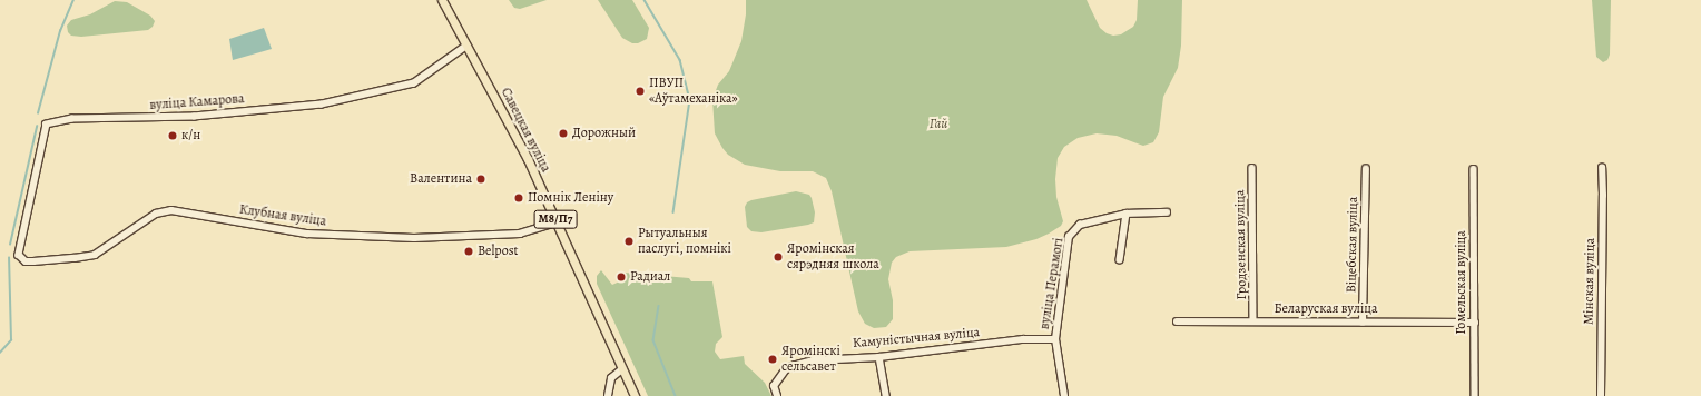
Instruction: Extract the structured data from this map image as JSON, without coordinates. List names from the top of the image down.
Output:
{
  "streets": {
    "main road": ["Савецкая вуліца", "М8/П7"],
    "street": [
      "вуліца Камарова",
      "Клубная вуліца",
      "Гродзенская вуліца",
      "Віцебская вуліца",
      "Мінская вуліца",
      "Гомельская вуліца",
      "вуліца Перамогі",
      "Беларуская вуліца",
      "Камуністычная вуліца"
    ]
  },
  "crossings": [
    ["вуліца Камарова", "Савецкая вуліца"],
    ["вуліца Камарова", "Клубная вуліца"],
    ["Савецкая вуліца", "Клубная вуліца"],
    ["Гродзенская вуліца", "Беларуская вуліца"],
    ["Віцебская вуліца", "Беларуская вуліца"],
    ["Гомельская вуліца", "Беларуская вуліца"],
    ["вуліца Перамогі", "Камуністычная вуліца"]
  ],
  "parks": ["Гай"],
  "places": [
    "ПВУП «Аўтамеханіка»",
    "Дорожный",
    "к/н",
    "Валентина",
    "Помнік Леніну",
    "Рытуальныя паслугі, помнікі",
    "Belpost",
    "Яромінская сярэдняя школа",
    "Радиал",
    "Яромінскі сельсавет"
  ]
}
